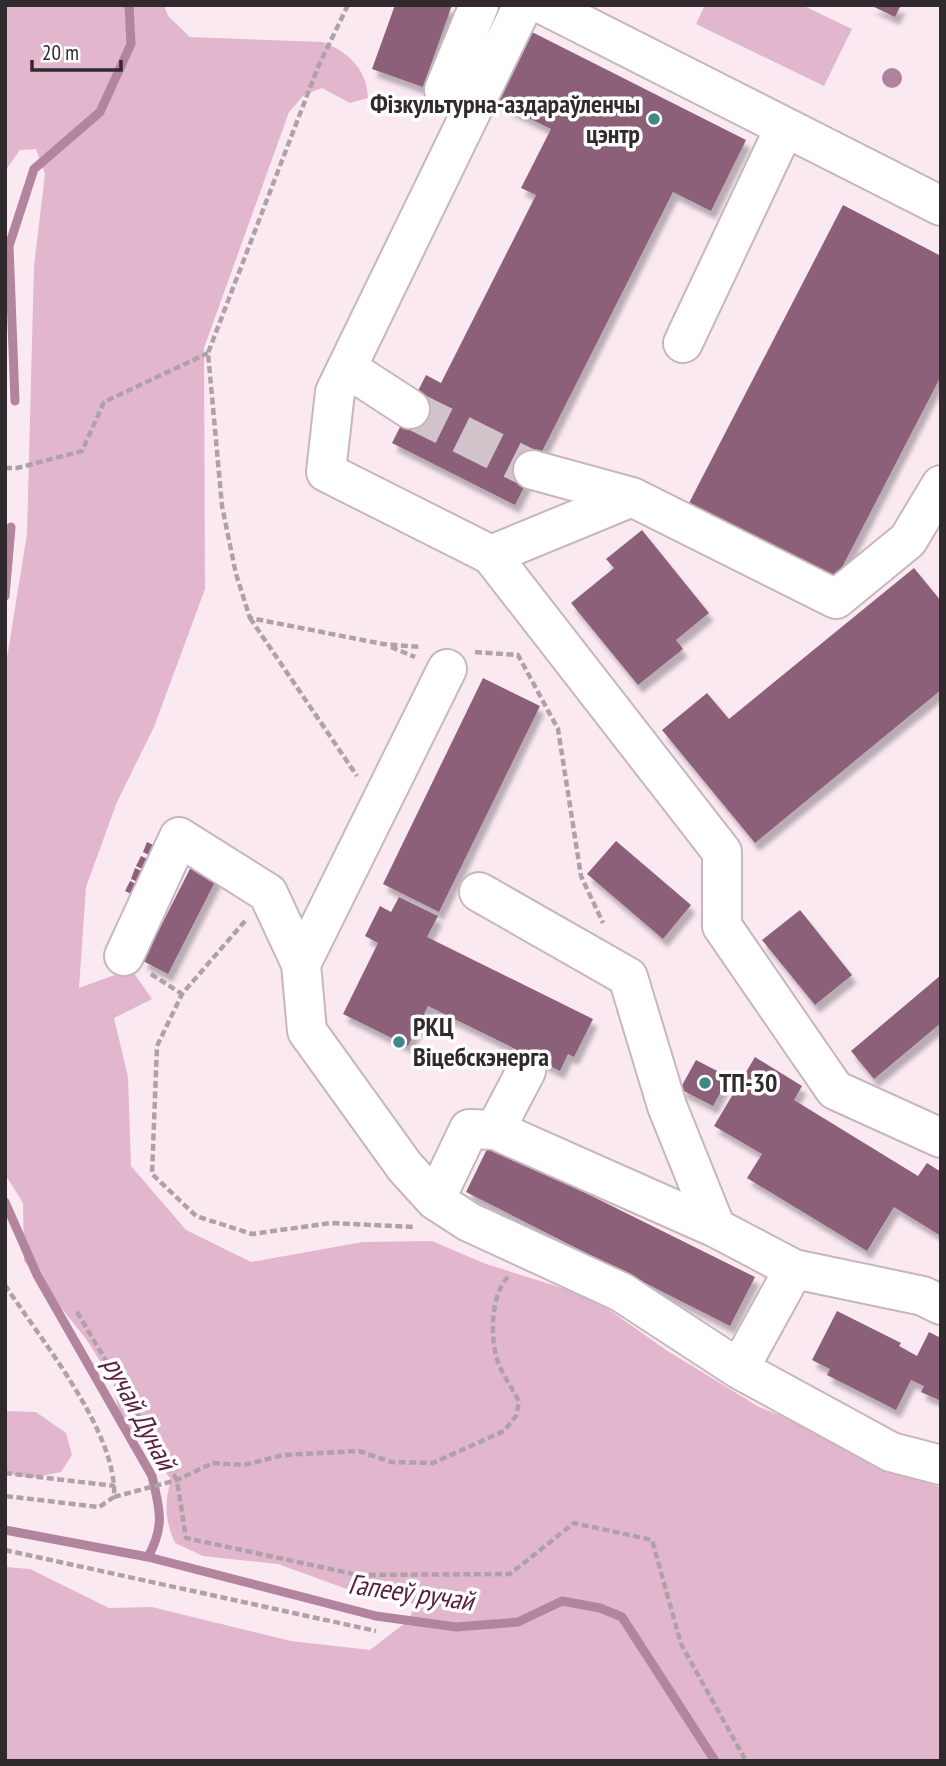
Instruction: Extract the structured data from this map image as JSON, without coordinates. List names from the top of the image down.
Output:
{
  "water": ["ручай Дунай", "Гапееў ручай"],
  "places": ["Фізкультурна-аздараўленчы цэнтр", "РКЦ Віцебскэнерга", "ТП-30"],
  "scale_bar": "20 m"
}
